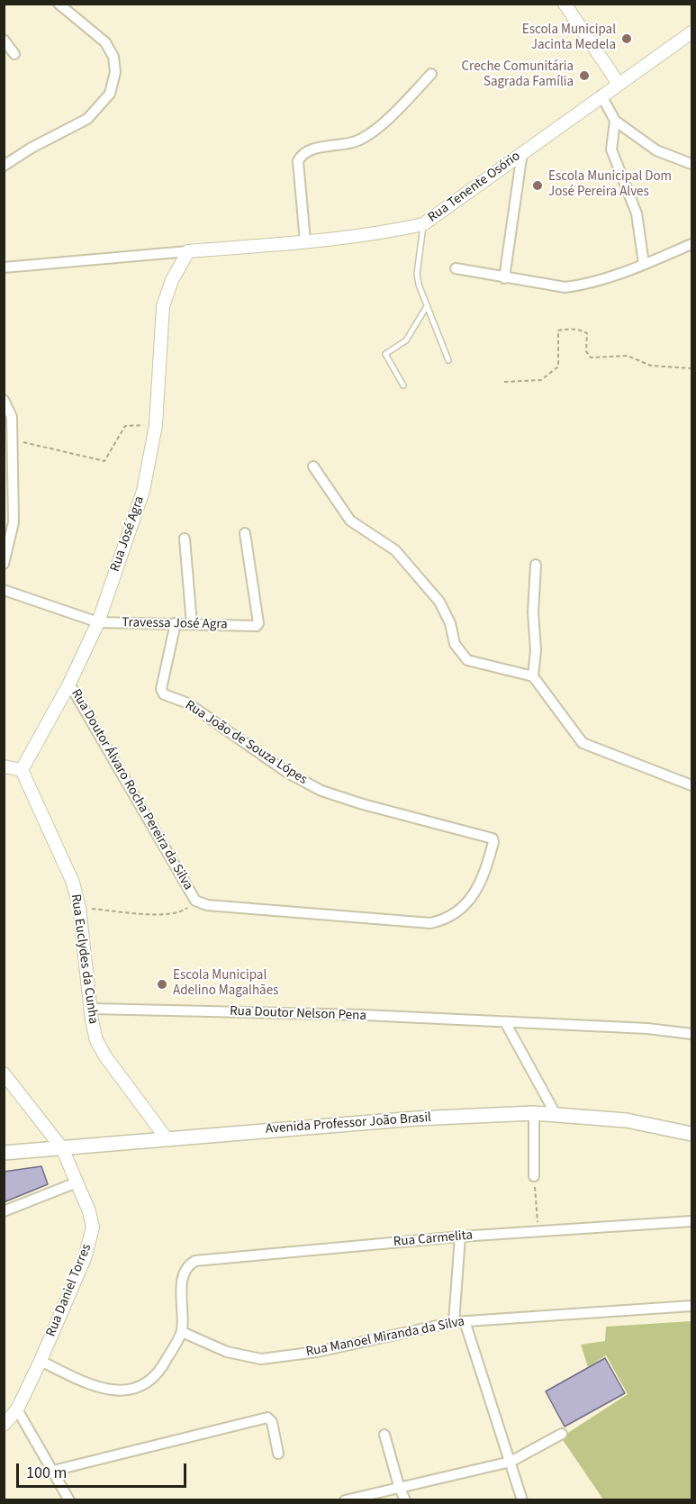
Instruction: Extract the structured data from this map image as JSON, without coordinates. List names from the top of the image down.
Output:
{
  "streets": {
    "main road": ["Avenida Professor João Brasil"],
    "street": [
      "Rua Tenente Osório",
      "Rua José Agra",
      "Travessa José Agra",
      "Rua João de Souza Lópes",
      "Rua Doutor Álvaro Rocha Pereira da Silva",
      "Rua Euclydes da Cunha",
      "Rua Doutor Nelson Pena",
      "Rua Carmelita",
      "Rua Daniel Torres",
      "Rua Manoel Miranda da Silva"
    ]
  },
  "crossings": [
    ["Rua Tenente Osório", "Rua José Agra"],
    ["Rua José Agra", "Travessa José Agra"],
    ["Rua José Agra", "Rua Doutor Álvaro Rocha Pereira da Silva"],
    ["Rua José Agra", "Rua Euclydes da Cunha"],
    ["Travessa José Agra", "Rua João de Souza Lópes"],
    ["Rua João de Souza Lópes", "Rua Doutor Álvaro Rocha Pereira da Silva"],
    ["Rua Euclydes da Cunha", "Rua Doutor Nelson Pena"],
    ["Rua Euclydes da Cunha", "Avenida Professor João Brasil"],
    ["Avenida Professor João Brasil", "Rua Daniel Torres"],
    ["Rua Carmelita", "Rua Manoel Miranda da Silva"]
  ],
  "places": [
    "Escola Municipal Jacinta Medela",
    "Creche Comunitária Sagrada Família",
    "Escola Municipal Dom José Pereira Alves",
    "Escola Municipal Adelino Magalhães"
  ],
  "scale_bar": "100 m"
}
